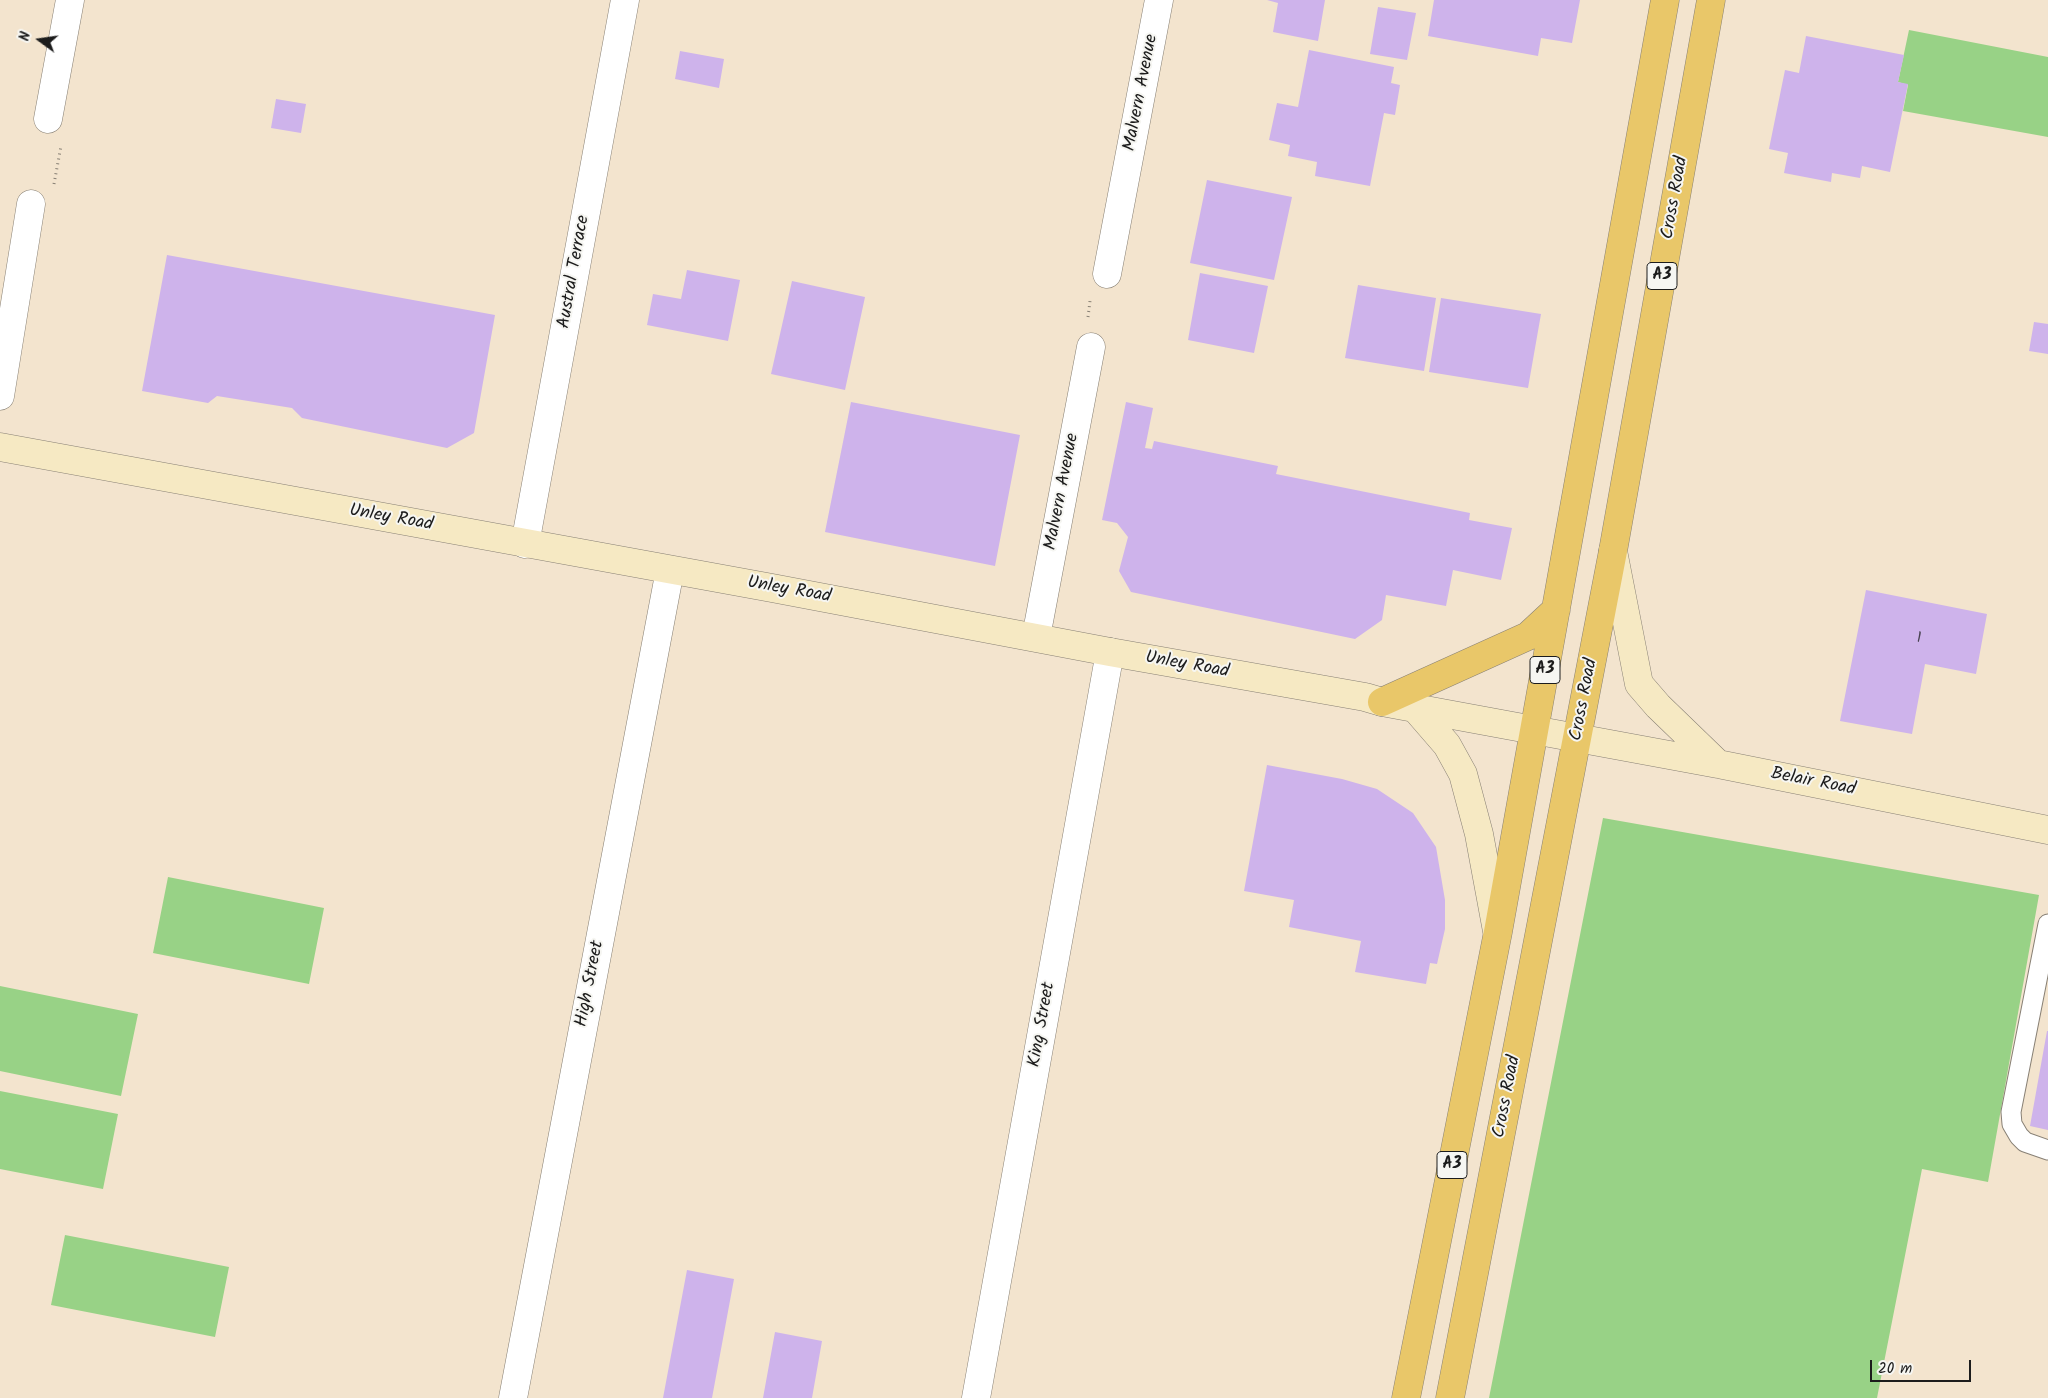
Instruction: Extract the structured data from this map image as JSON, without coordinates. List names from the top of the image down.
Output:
{
  "streets": {
    "highway": ["Cross Road", "A3"],
    "main road": ["Unley Road", "Belair Road"],
    "street": [
      "Malvern Avenue",
      "Austral Terrace",
      "High Street",
      "King Street"
    ]
  },
  "crossings": [
    ["Malvern Avenue", "Unley Road"],
    ["Cross Road", "Unley Road"],
    ["Cross Road", "Belair Road"],
    ["Austral Terrace", "Unley Road"],
    ["A3", "Unley Road"],
    ["Unley Road", "Belair Road"],
    ["Unley Road", "High Street"],
    ["Unley Road", "King Street"]
  ],
  "house_numbers": ["1"],
  "scale_bar": "20 m",
  "north": "left"
}
